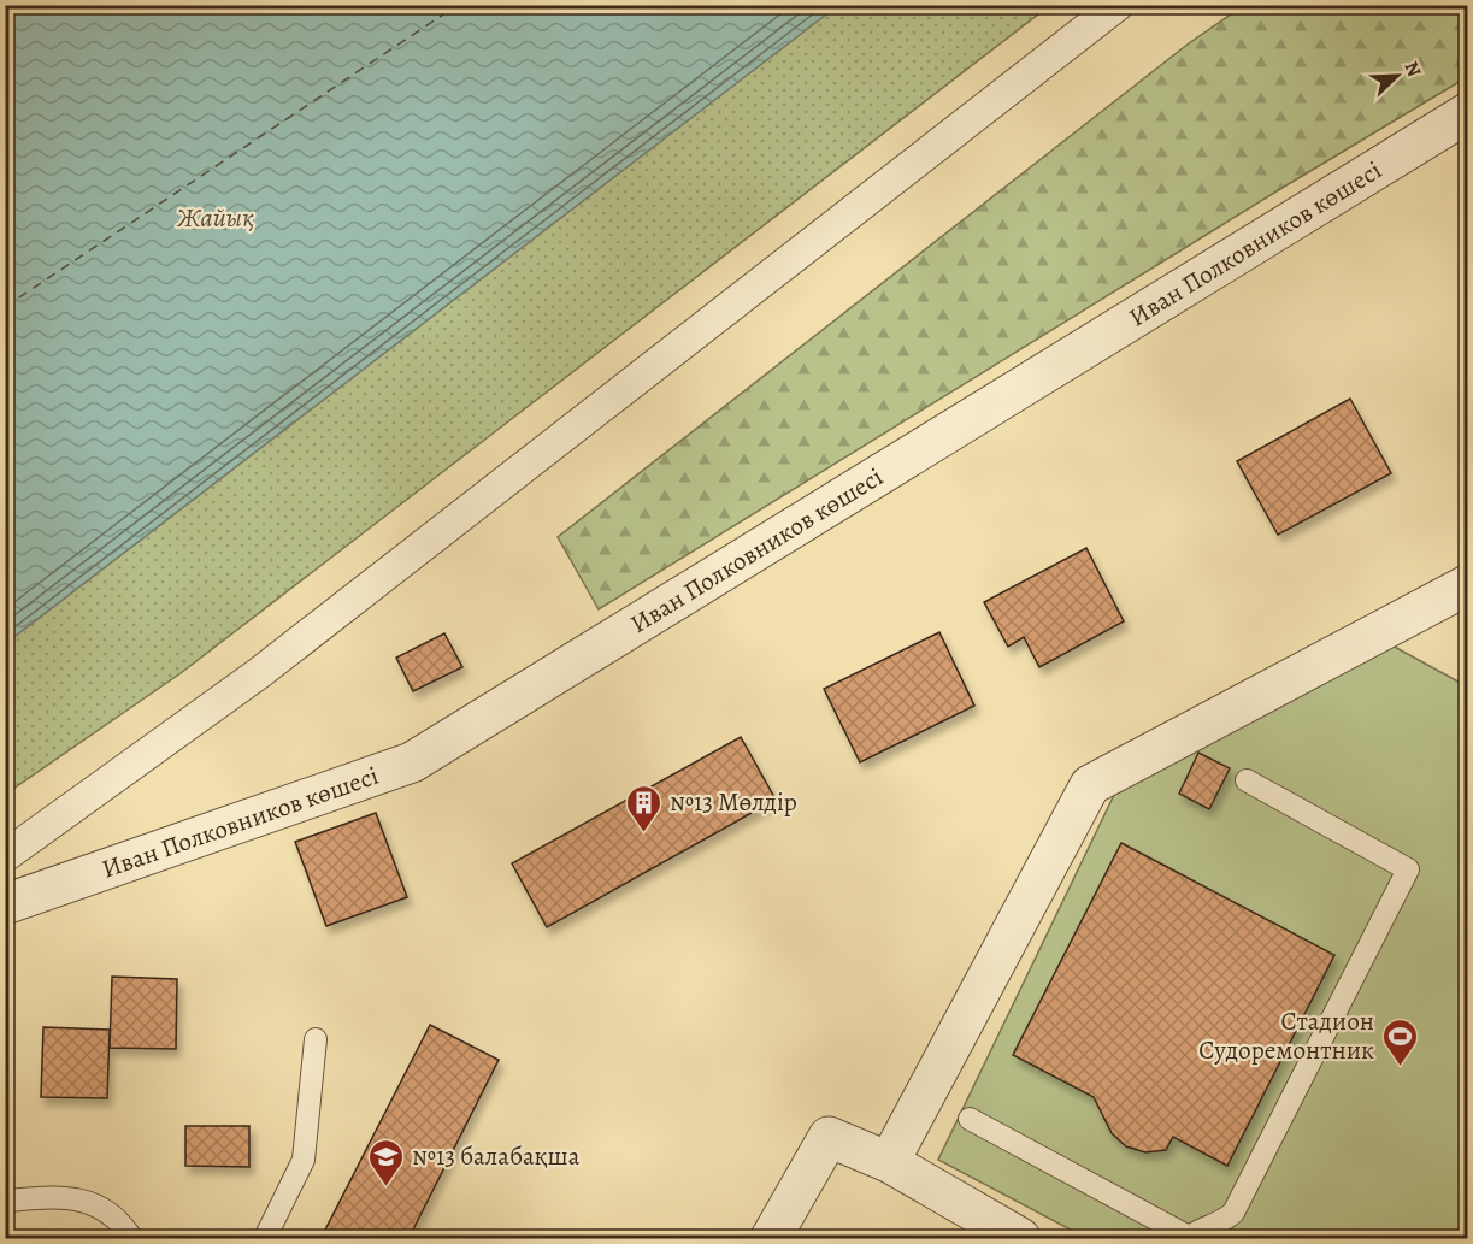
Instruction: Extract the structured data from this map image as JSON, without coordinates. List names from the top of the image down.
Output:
{
  "streets": {
    "street": ["Иван Полковников көшесі"]
  },
  "water": ["Жайық"],
  "places": {
    "building": ["№13 Мөлдiр"],
    "sports": ["Стадион Судоремонтник"],
    "school or university": ["№13 балабақша"]
  },
  "north": "top right"
}
